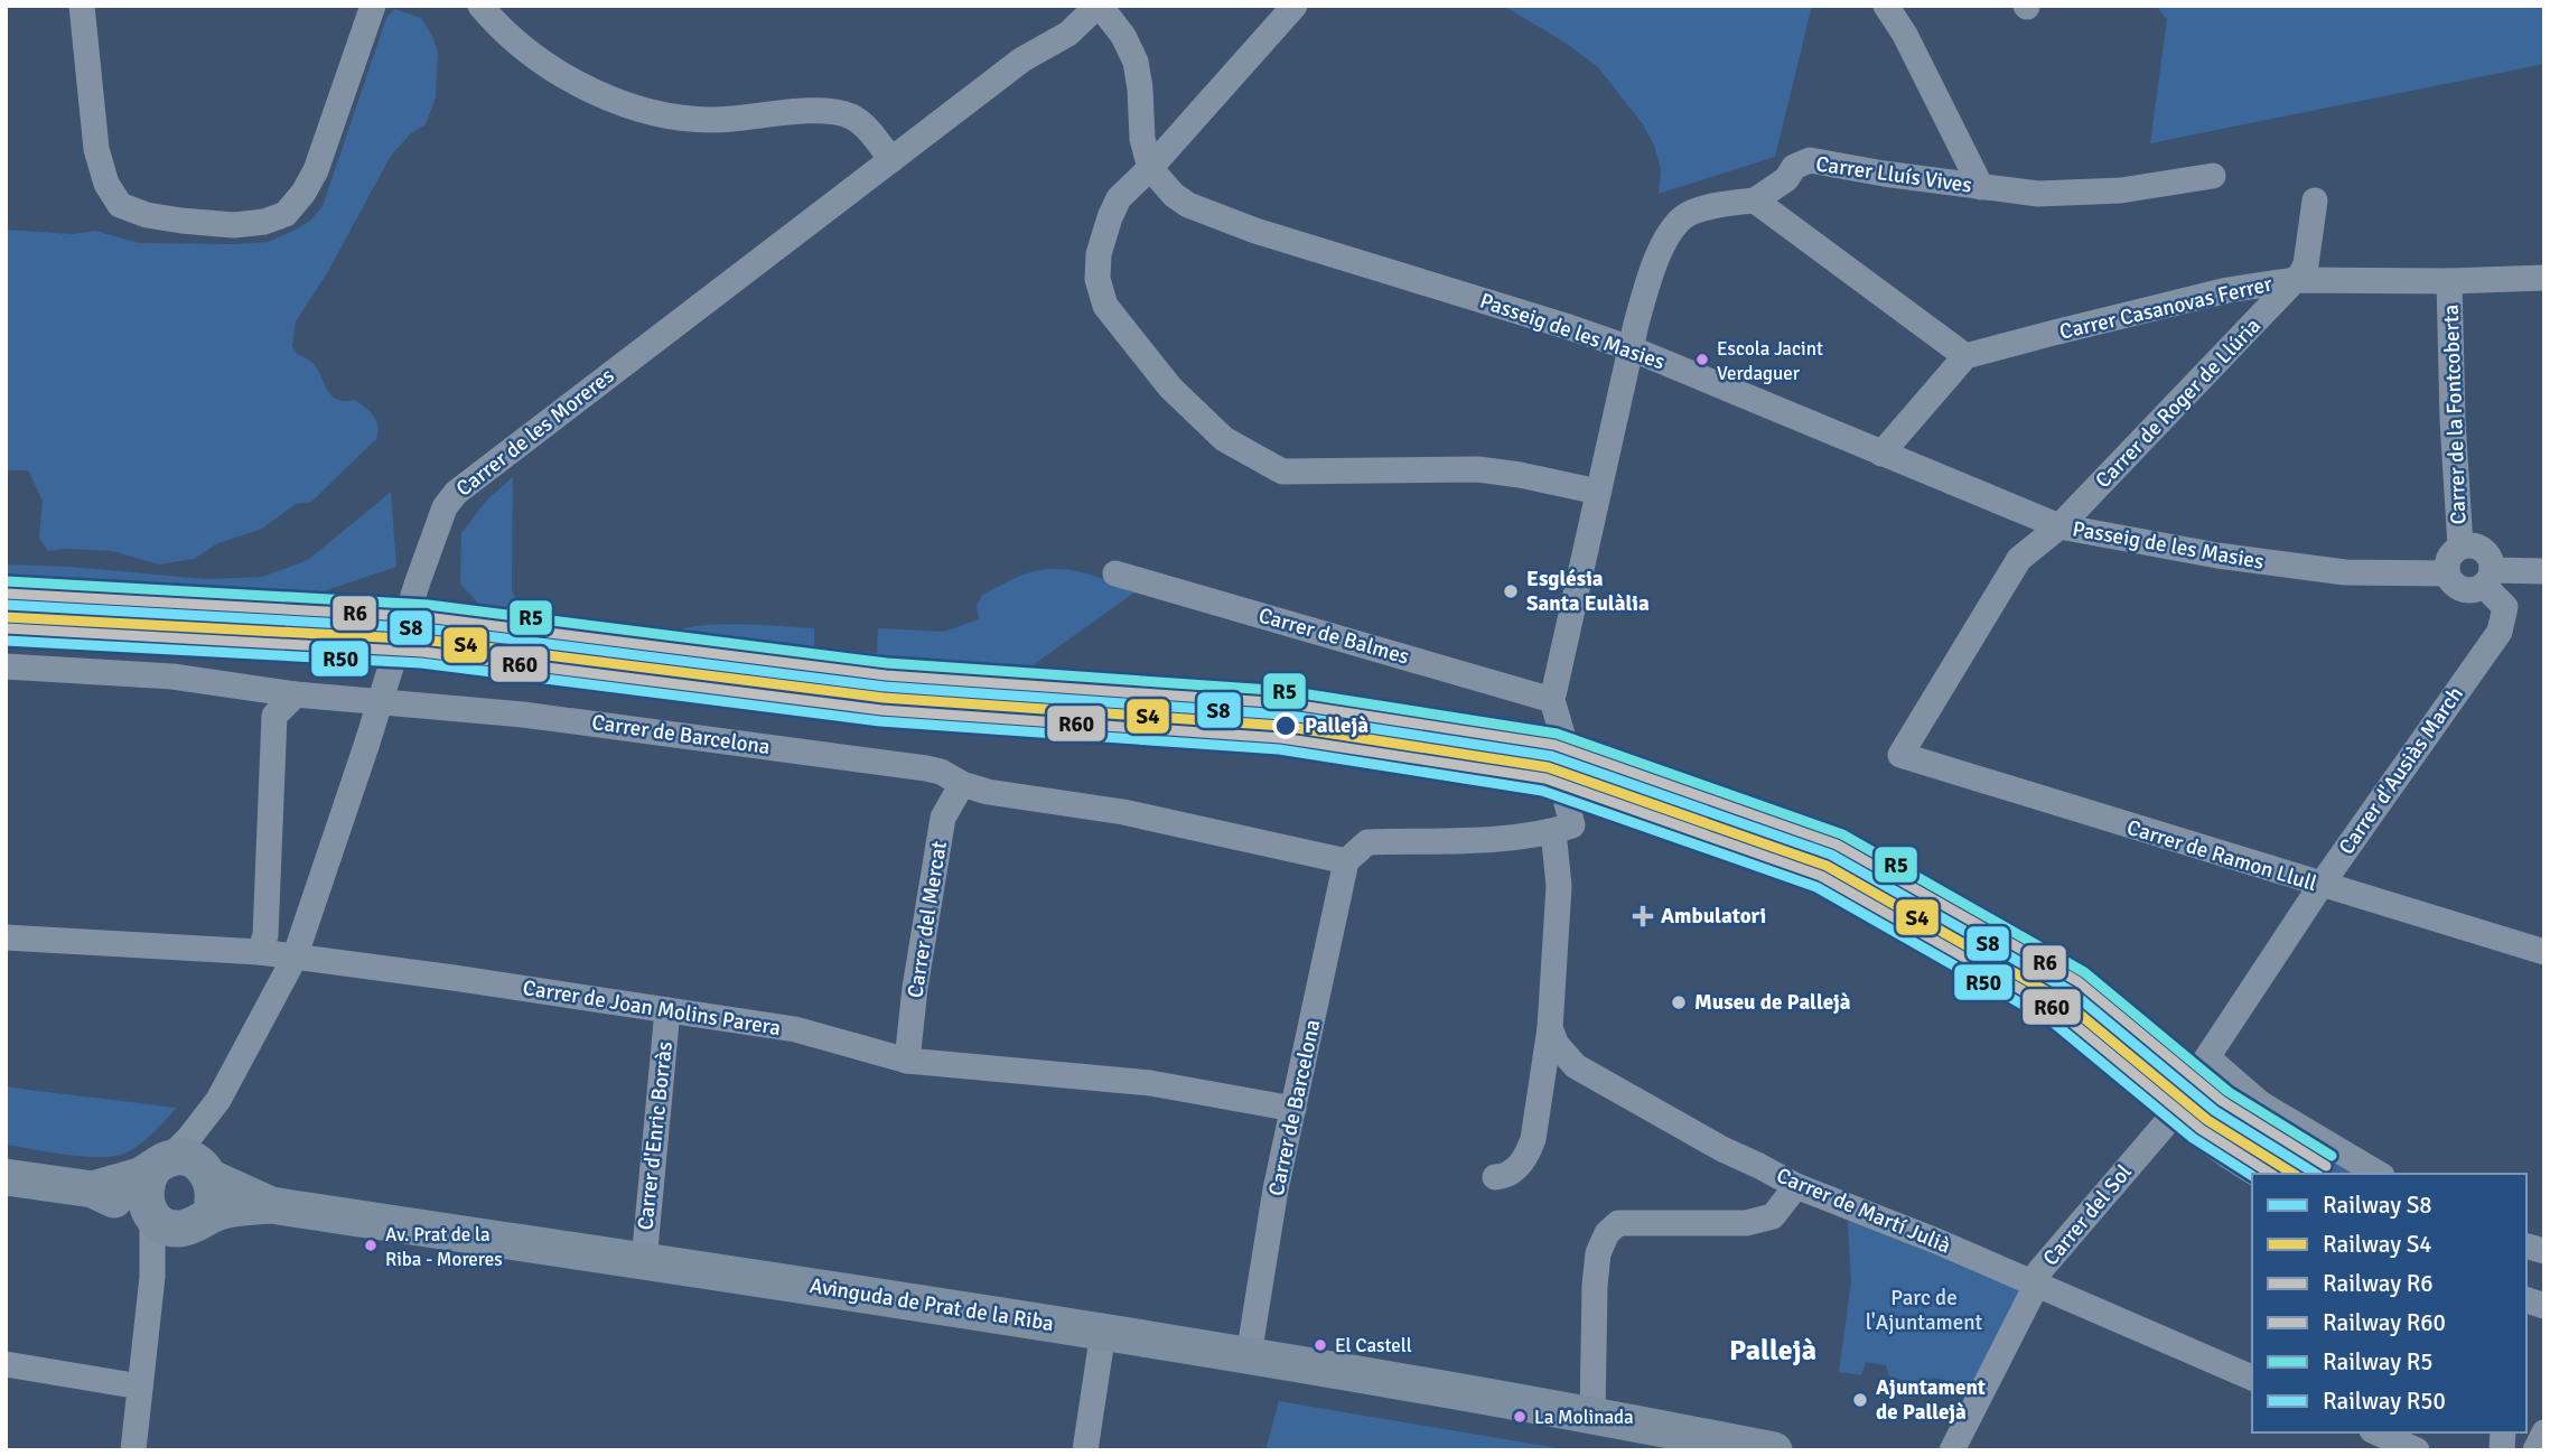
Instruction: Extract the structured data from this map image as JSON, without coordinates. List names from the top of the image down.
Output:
{
  "streets": {
    "main road": ["Avinguda de Prat de la Riba"],
    "street": [
      "Carrer Lluís Vives",
      "Carrer Casanovas Ferrer",
      "Passeig de les Masies",
      "Carrer de Roger de Llúria",
      "Carrer de la Fontcoberta",
      "Carrer de les Moreres",
      "Carrer de Balmes",
      "Carrer de Barcelona",
      "Carrer d'Ausiàs March",
      "Carrer de Ramon Llull",
      "Carrer del Mercat",
      "Carrer de Joan Molins Parera",
      "Carrer d'Enric Borràs",
      "Carrer de Martí Julià",
      "Carrer del Sol"
    ]
  },
  "crossings": [
    ["Carrer Casanovas Ferrer", "Carrer de Roger de Llúria"],
    ["Carrer Casanovas Ferrer", "Carrer de la Fontcoberta"],
    ["Passeig de les Masies", "Carrer de Roger de Llúria"],
    ["Passeig de les Masies", "Carrer de la Fontcoberta"],
    ["Passeig de les Masies", "Carrer d'Ausiàs March"],
    ["Carrer de Roger de Llúria", "Carrer de Ramon Llull"],
    ["Carrer de la Fontcoberta", "Carrer d'Ausiàs March"],
    ["Carrer de les Moreres", "Carrer de Joan Molins Parera"],
    ["Carrer de Barcelona", "Carrer del Mercat"],
    ["Carrer de Barcelona", "Carrer de Joan Molins Parera"],
    ["Carrer de Barcelona", "Avinguda de Prat de la Riba"],
    ["Carrer d'Ausiàs March", "Carrer de Ramon Llull"],
    ["Carrer d'Ausiàs March", "Carrer del Sol"],
    ["Carrer del Mercat", "Carrer de Joan Molins Parera"],
    ["Carrer de Joan Molins Parera", "Carrer d'Enric Borràs"],
    ["Carrer d'Enric Borràs", "Avinguda de Prat de la Riba"],
    ["Carrer de Martí Julià", "Carrer del Sol"]
  ],
  "districts": ["Pallejà"],
  "parks": ["Parc de l'Ajuntament"],
  "places": {
    "other": [
      "Escola Jacint Verdaguer",
      "Església Santa Eulàlia",
      "Pallejà",
      "Museu de Pallejà",
      "Av. Prat de la Riba - Moreres",
      "El Castell",
      "Ajuntament de Pallejà",
      "La Molinada"
    ],
    "health": ["Ambulatori"]
  },
  "lines": [
    "rail line R5",
    "rail line R6",
    "rail line S8",
    "rail line S4",
    "rail line R60",
    "rail line R50"
  ],
  "legend": [
    "Railway S8",
    "Railway S4",
    "Railway R6",
    "Railway R60",
    "Railway R5",
    "Railway R50"
  ]
}
